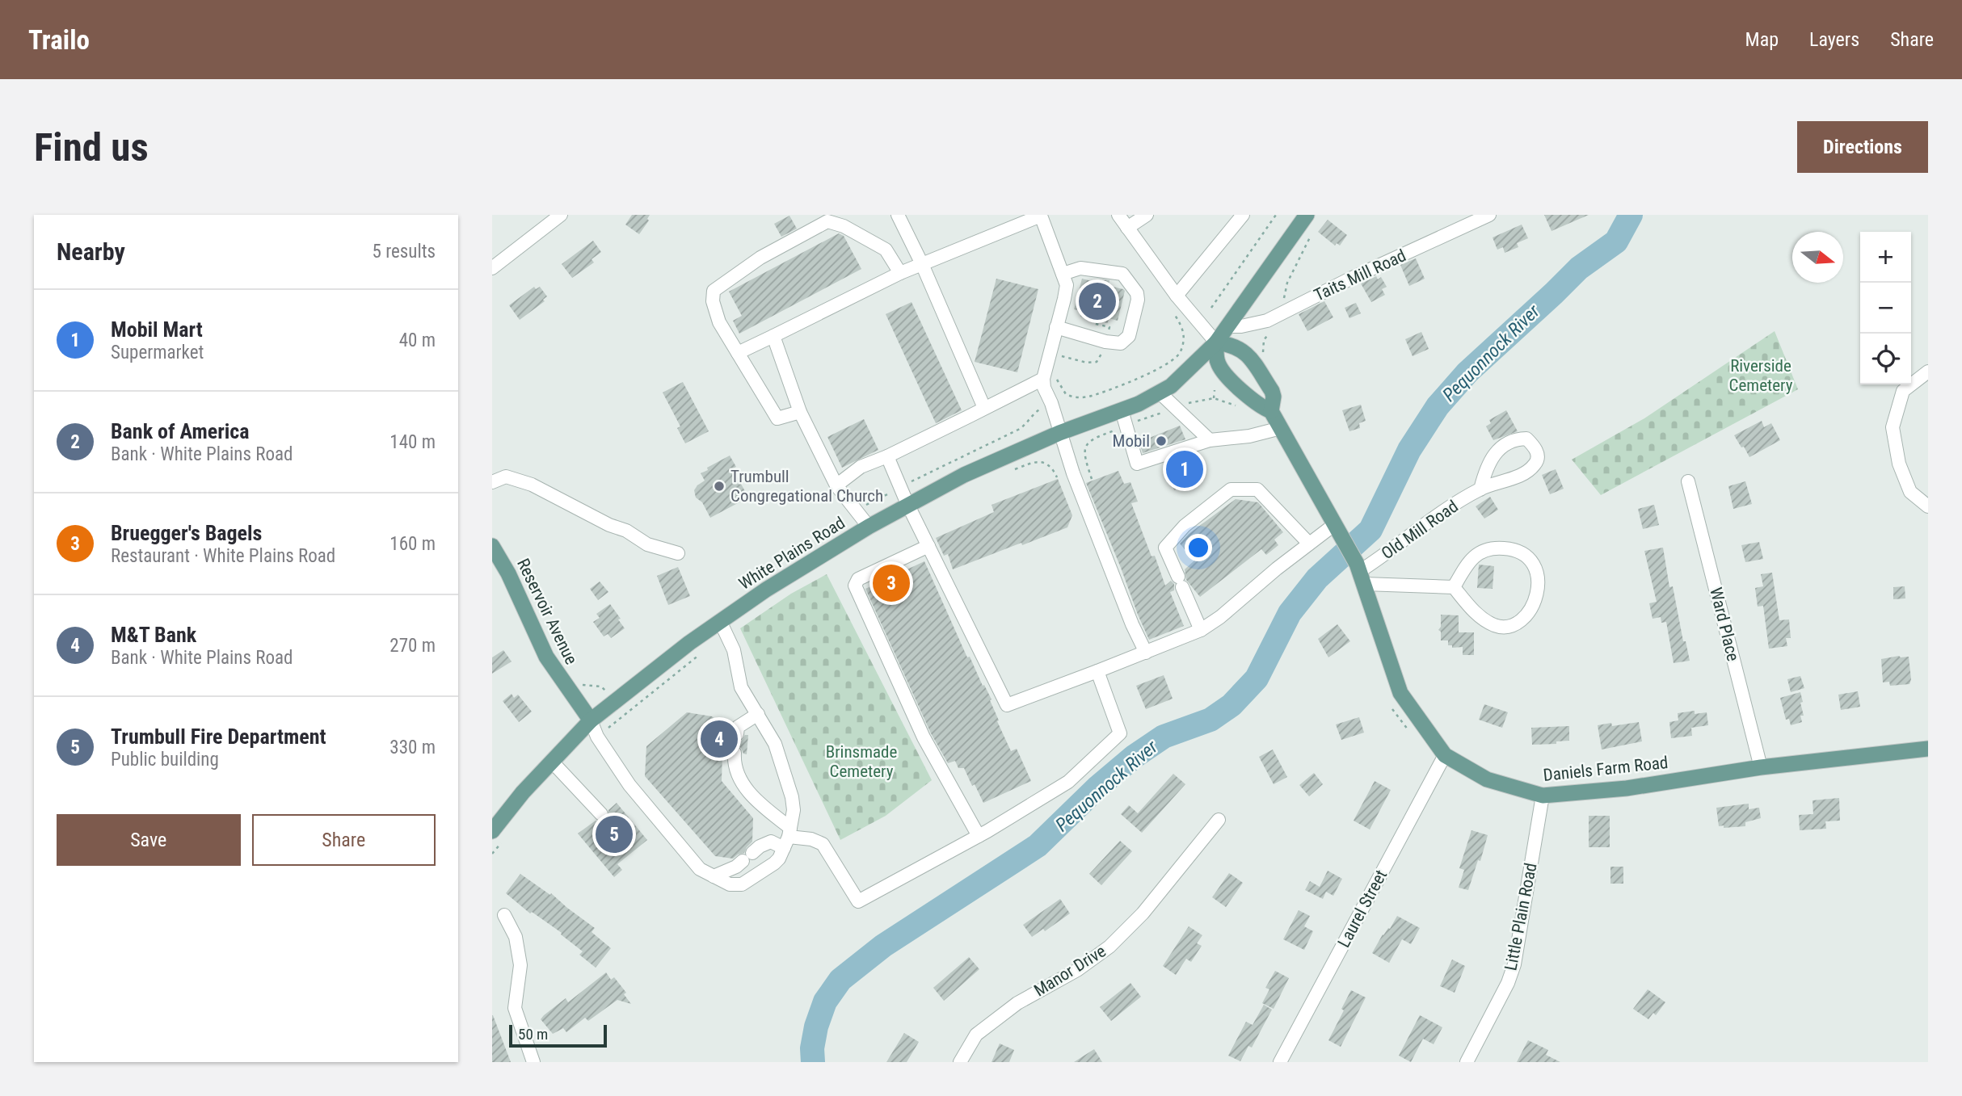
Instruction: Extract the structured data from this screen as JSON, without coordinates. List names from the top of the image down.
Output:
{
  "streets": {
    "main road": ["White Plains Road", "Reservoir Avenue", "Daniels Farm Road"],
    "street": [
      "Taits Mill Road",
      "Old Mill Road",
      "Ward Place",
      "Laurel Street",
      "Little Plain Road",
      "Manor Drive"
    ]
  },
  "crossings": [
    ["Taits Mill Road", "White Plains Road"],
    ["Old Mill Road", "Daniels Farm Road"],
    ["White Plains Road", "Reservoir Avenue"],
    ["White Plains Road", "Daniels Farm Road"],
    ["Ward Place", "Daniels Farm Road"],
    ["Daniels Farm Road", "Laurel Street"],
    ["Daniels Farm Road", "Little Plain Road"]
  ],
  "water": ["Pequonnock River"],
  "parks": ["Riverside Cemetery", "Brinsmade Cemetery"],
  "places": ["Mobil", "Trumbull Congregational Church"],
  "scale_bar": "50 m",
  "north": "right",
  "page": {
    "header": "Trailo",
    "nav": ["Map", "Layers", "Share"],
    "buttons": [
      "Directions",
      ["Save", "Share"]
    ],
    "title": "Find us",
    "heading": ["Nearby", "5 results"],
    "map_buttons": ["+", "−"],
    "pins": [
      "2",
      "1",
      "3",
      "4",
      "5"
    ],
    "list": [
      {
        "mark": "1",
        "name": "Mobil Mart",
        "note": "Supermarket",
        "value": "40 m"
      },
      {
        "mark": "2",
        "name": "Bank of America",
        "note": "Bank · White Plains Road",
        "value": "140 m"
      },
      {
        "mark": "3",
        "name": "Bruegger's Bagels",
        "note": "Restaurant · White Plains Road",
        "value": "160 m"
      },
      {
        "mark": "4",
        "name": "M&T Bank",
        "note": "Bank · White Plains Road",
        "value": "270 m"
      },
      {
        "mark": "5",
        "name": "Trumbull Fire Department",
        "note": "Public building",
        "value": "330 m"
      }
    ],
    "scale": "50 m"
  }
}
